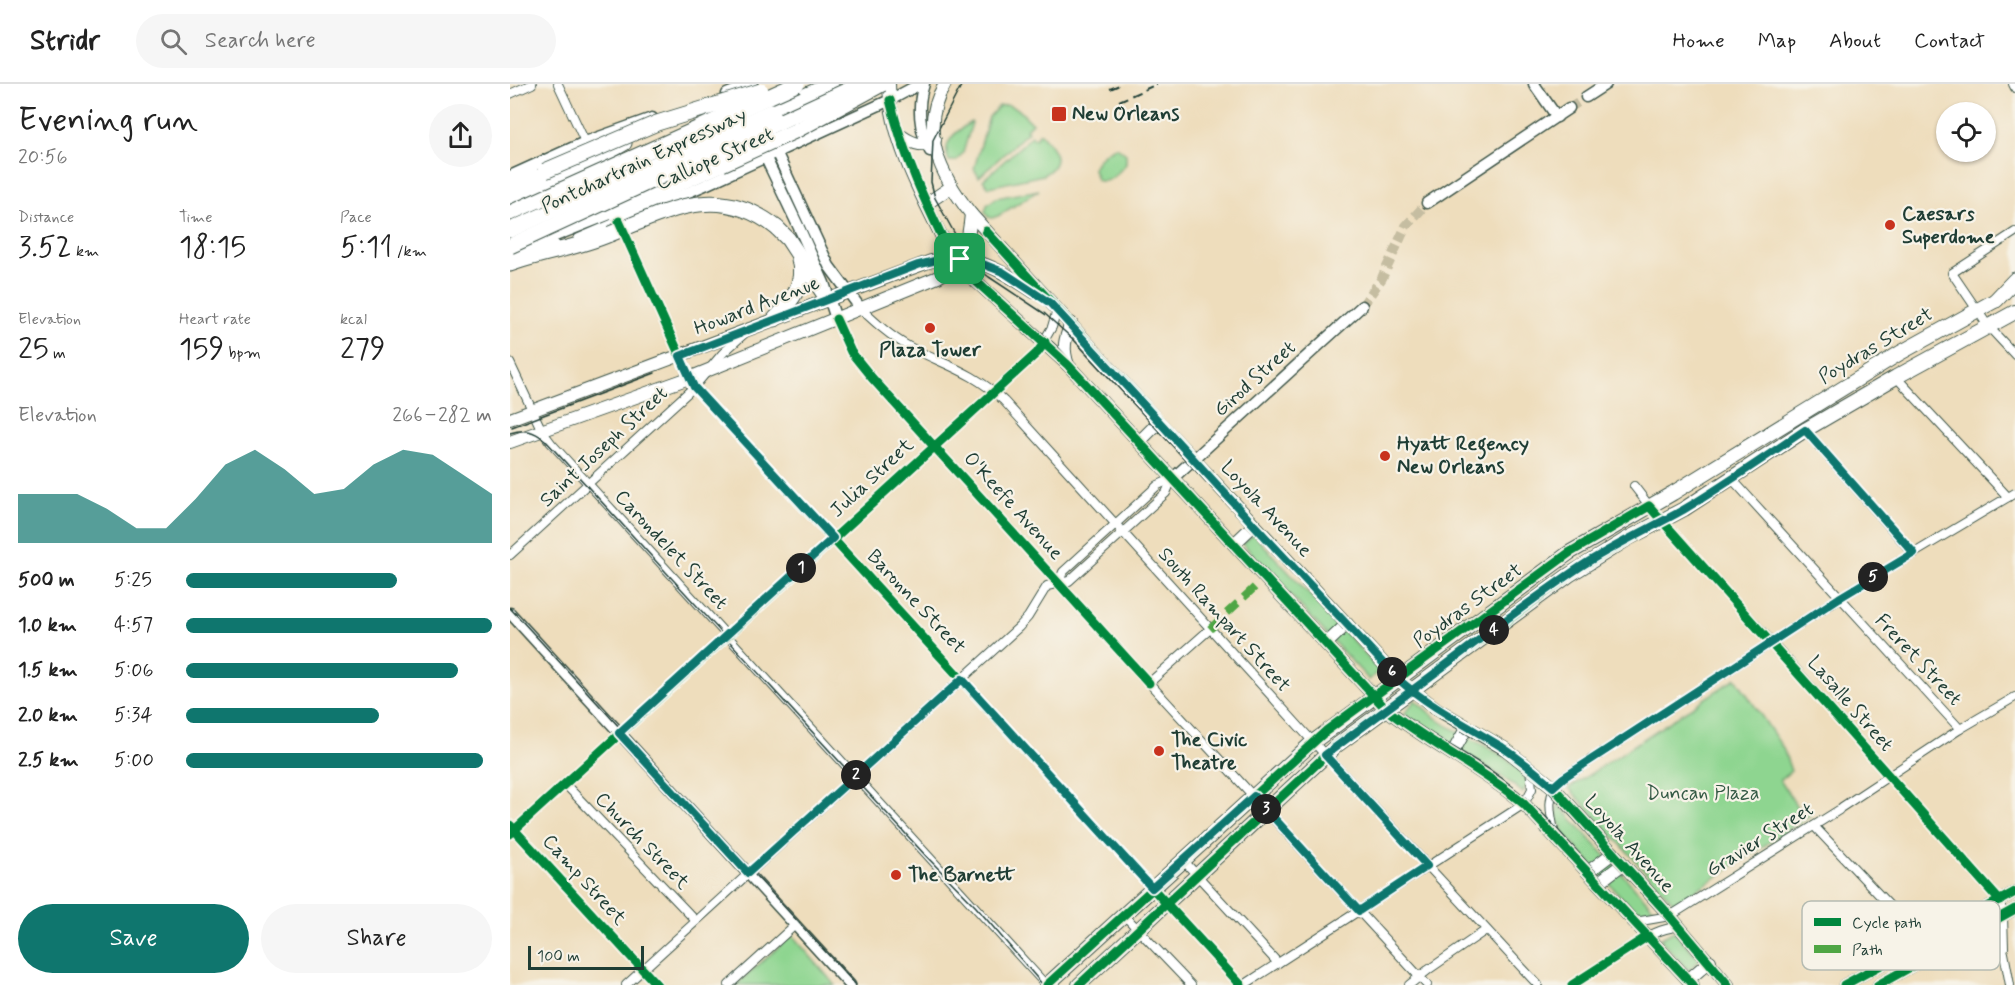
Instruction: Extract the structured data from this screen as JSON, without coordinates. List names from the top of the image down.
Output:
{
  "streets": {
    "highway": ["Pontchartrain Expressway"],
    "main road": ["Howard Avenue", "Poydras Street", "Loyola Avenue"],
    "street": [
      "Calliope Street",
      "Girod Street",
      "Saint Joseph Street",
      "Julia Street",
      "O'Keefe Avenue",
      "Carondelet Street",
      "Baronne Street",
      "South Rampart Street",
      "Freret Street",
      "Lasalle Street",
      "Gravier Street",
      "Church Street",
      "Camp Street"
    ]
  },
  "crossings": [
    ["Calliope Street", "Pontchartrain Expressway"],
    ["Calliope Street", "Baronne Street"],
    ["Howard Avenue", "Saint Joseph Street"],
    ["Howard Avenue", "O'Keefe Avenue"],
    ["Howard Avenue", "Carondelet Street"],
    ["Howard Avenue", "Baronne Street"],
    ["Howard Avenue", "South Rampart Street"],
    ["Poydras Street", "O'Keefe Avenue"],
    ["Poydras Street", "Loyola Avenue"],
    ["Poydras Street", "Carondelet Street"],
    ["Poydras Street", "Baronne Street"],
    ["Poydras Street", "South Rampart Street"],
    ["Poydras Street", "Freret Street"],
    ["Poydras Street", "Lasalle Street"],
    ["Girod Street", "O'Keefe Avenue"],
    ["Girod Street", "Loyola Avenue"],
    ["Girod Street", "Carondelet Street"],
    ["Girod Street", "Baronne Street"],
    ["Girod Street", "South Rampart Street"],
    ["Girod Street", "Church Street"],
    ["Girod Street", "Camp Street"],
    ["Saint Joseph Street", "Carondelet Street"],
    ["Saint Joseph Street", "Baronne Street"],
    ["Julia Street", "O'Keefe Avenue"],
    ["Julia Street", "Loyola Avenue"],
    ["Julia Street", "Carondelet Street"],
    ["Julia Street", "Baronne Street"],
    ["Julia Street", "South Rampart Street"],
    ["Julia Street", "Church Street"],
    ["Julia Street", "Camp Street"],
    ["Loyola Avenue", "Gravier Street"],
    ["Freret Street", "Gravier Street"],
    ["Lasalle Street", "Gravier Street"]
  ],
  "parks": ["Duncan Plaza"],
  "places": {
    "transit": ["New Orleans"],
    "other": [
      "Caesars Superdome",
      "Plaza Tower",
      "Hyatt Regency New Orleans",
      "The Civic Theatre",
      "The Barnett"
    ]
  },
  "legend": ["Cycle path", "Path"],
  "scale_bar": "100 m",
  "page": {
    "header": "Stridr",
    "search": "Search here",
    "nav": [
      "Home",
      "Map",
      "About",
      "Contact"
    ],
    "heading": ["Evening run", "20:56"],
    "stats": [
      ["Distance", "3.52 km"],
      ["Time", "18:15"],
      ["Pace", "5:11 /km"],
      ["Elevation", "25 m"],
      ["Heart rate", "159 bpm"],
      ["kcal", "279"]
    ],
    "chart": ["Elevation", "266–282 m"],
    "pins": [
      "1",
      "5",
      "4",
      "6",
      "2",
      "3"
    ],
    "list": [
      {
        "name": "500 m",
        "note": "5:25"
      },
      {
        "name": "1.0 km",
        "note": "4:57"
      },
      {
        "name": "1.5 km",
        "note": "5:06"
      },
      {
        "name": "2.0 km",
        "note": "5:34"
      },
      {
        "name": "2.5 km",
        "note": "5:00"
      }
    ],
    "buttons": ["Save", "Share"],
    "scale": "100 m"
  }
}
